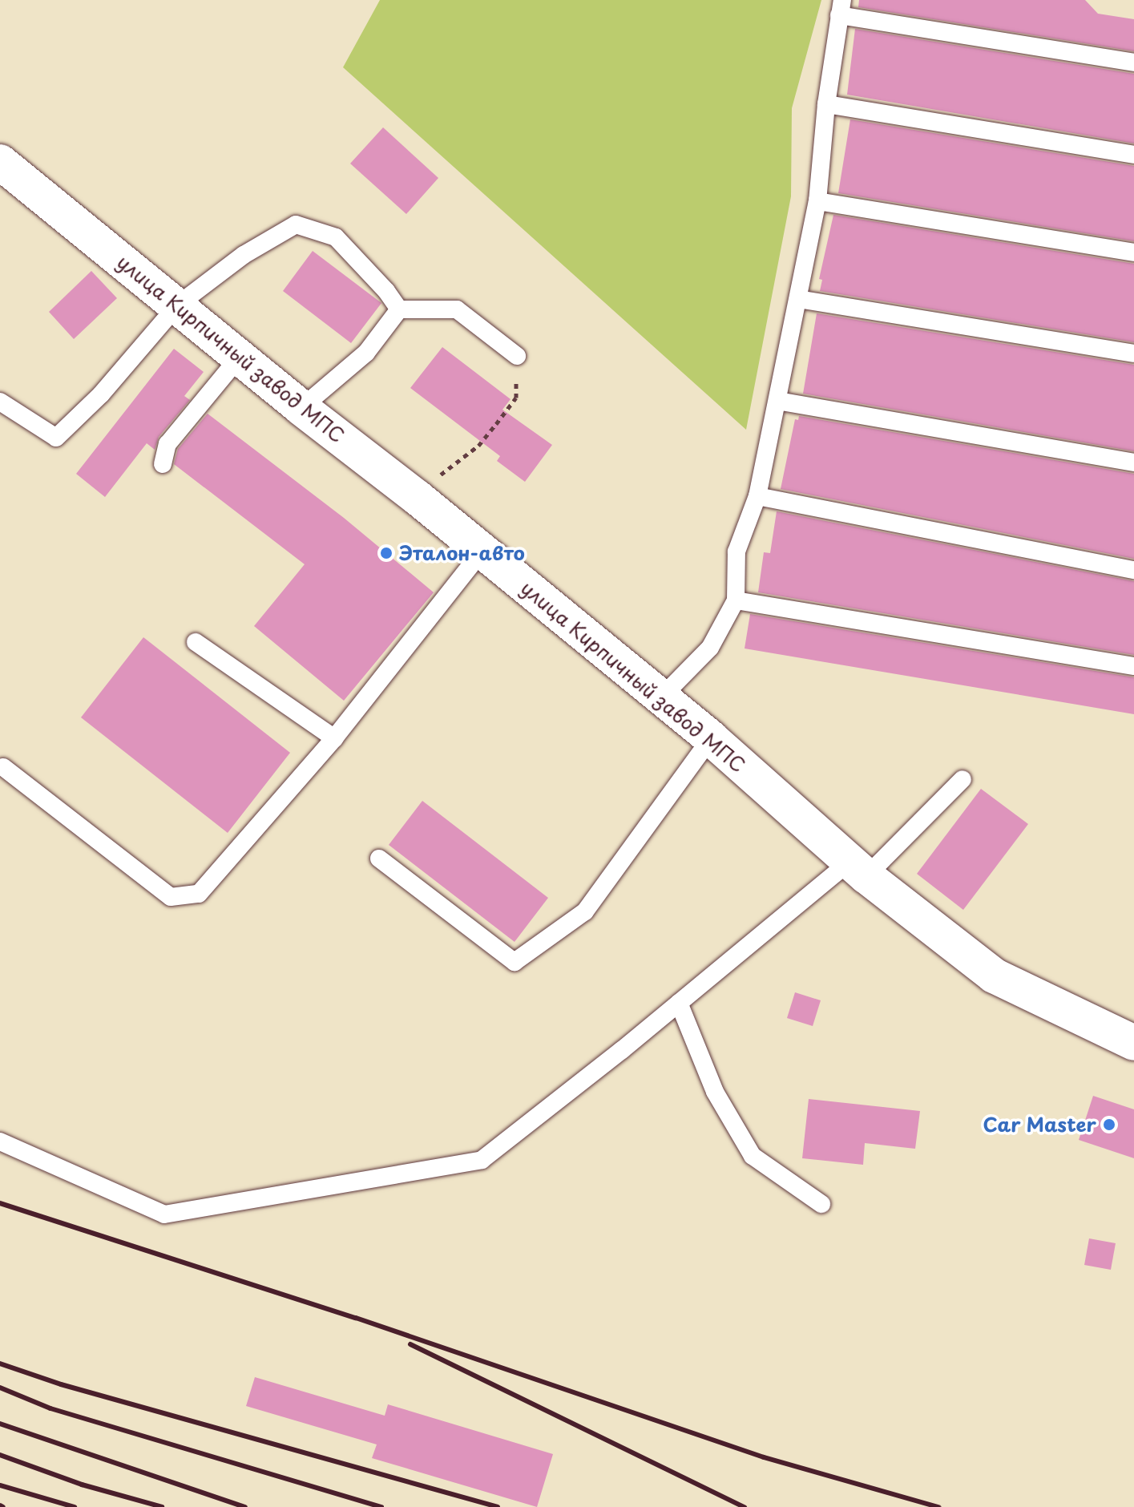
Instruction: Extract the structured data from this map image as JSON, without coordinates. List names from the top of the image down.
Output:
{
  "streets": {
    "street": ["улица Кирпичный завод МПС"]
  },
  "places": ["Эталон-авто", "Car Master"]
}
